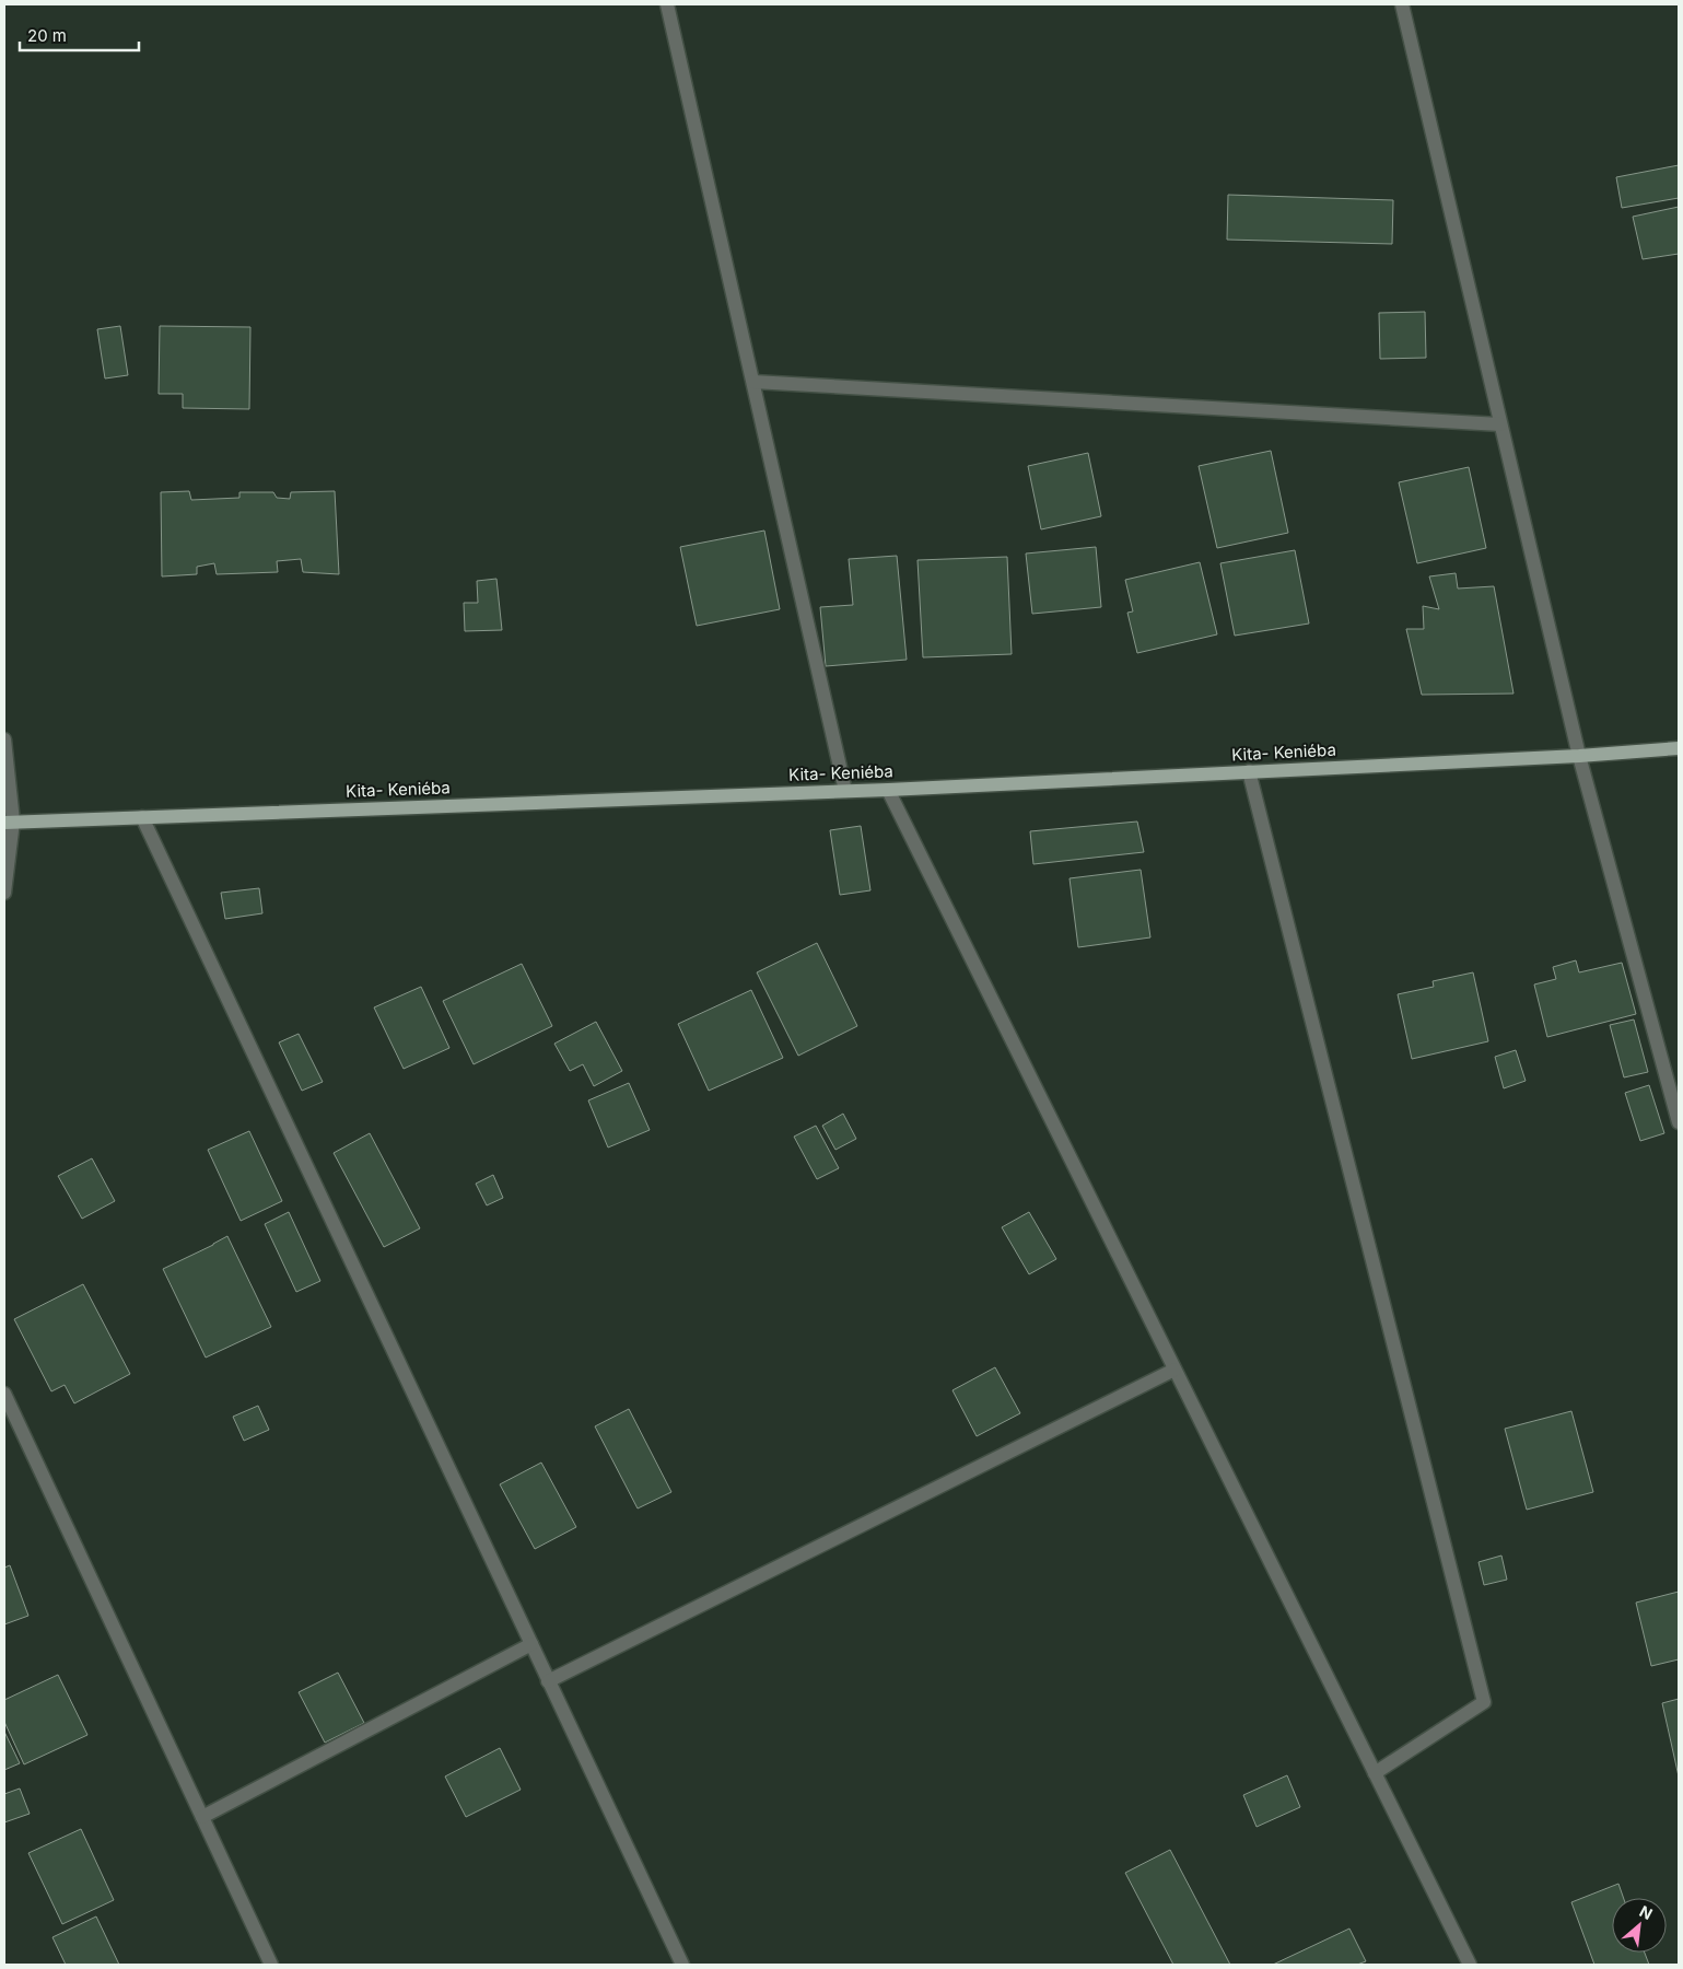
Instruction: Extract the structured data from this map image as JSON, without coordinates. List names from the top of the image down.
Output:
{
  "streets": {
    "main road": ["Kita- Keniéba"]
  },
  "scale_bar": "20 m",
  "north": "top right"
}
